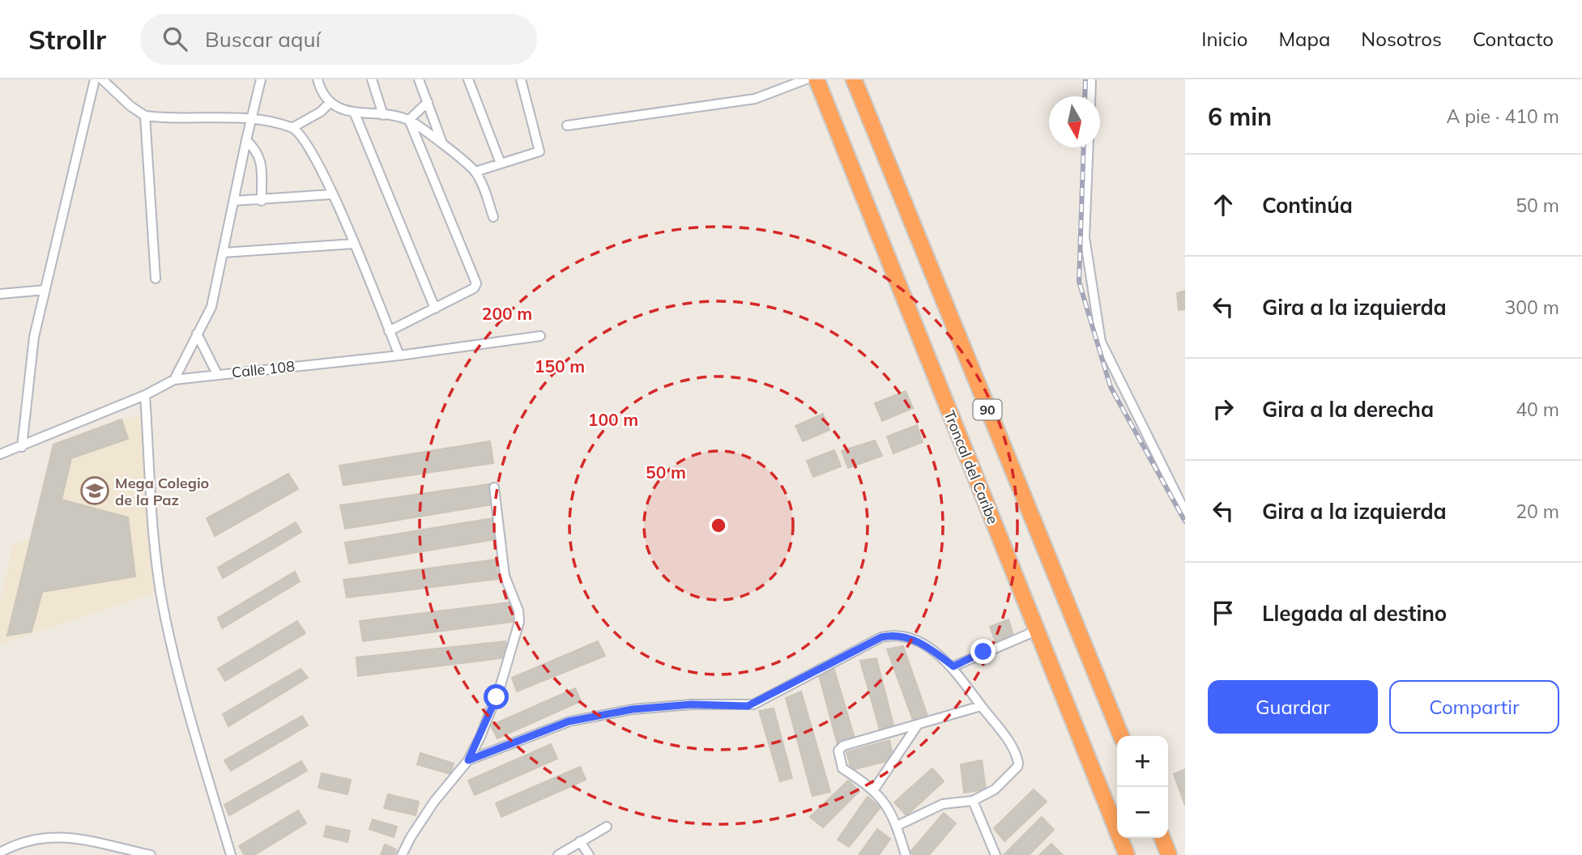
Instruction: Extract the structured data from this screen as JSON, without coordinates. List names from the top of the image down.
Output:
{
  "streets": {
    "highway": ["90", "Troncal del Caribe"],
    "street": ["Calle 108"]
  },
  "places": {
    "school or university": ["Mega Colegio de la Paz"]
  },
  "north": "bottom",
  "page": {
    "header": "Strollr",
    "search": "Buscar aquí",
    "nav": [
      "Inicio",
      "Mapa",
      "Nosotros",
      "Contacto"
    ],
    "heading": ["6 min", "A pie · 410 m"],
    "list": [
      ["Continúa", "50 m"],
      ["Gira a la izquierda", "300 m"],
      ["Gira a la derecha", "40 m"],
      ["Gira a la izquierda", "20 m"],
      "Llegada al destino"
    ],
    "buttons": ["Guardar", "Compartir"],
    "map_buttons": ["+", "−"]
  },
  "rings": [
    "200 m",
    "150 m",
    "100 m",
    "50 m"
  ]
}
